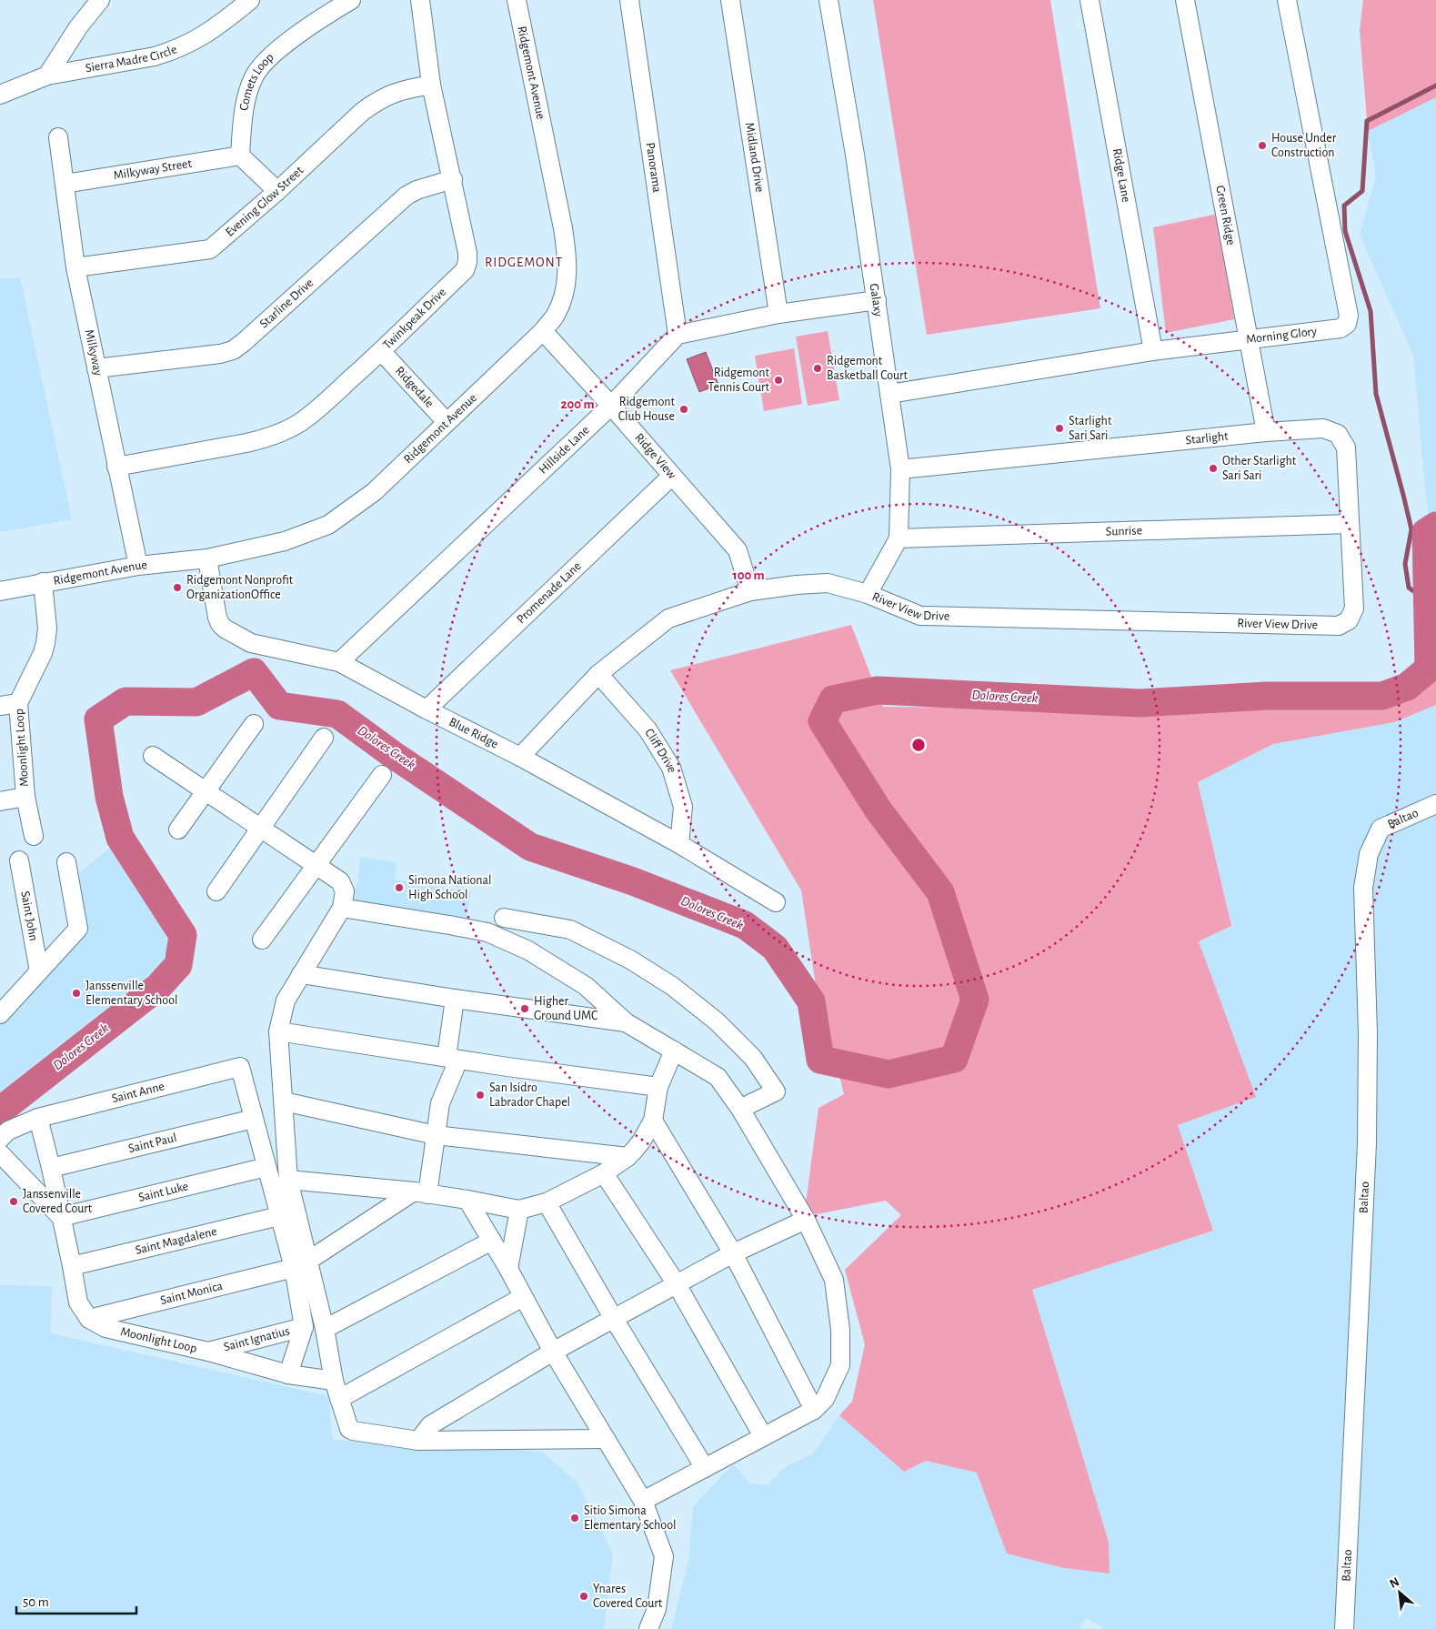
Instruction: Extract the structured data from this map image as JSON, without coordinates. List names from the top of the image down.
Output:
{
  "streets": {
    "street": [
      "Sierra Madre Circle",
      "Ridgemont Avenue",
      "Comets Loop",
      "Midland Drive",
      "Panorama",
      "Milkyway Street",
      "Ridge Lane",
      "Evening Glow Street",
      "Green Ridge",
      "Galaxy",
      "Starline Drive",
      "Twinkpeak Drive",
      "Morning Glory",
      "Milkyway",
      "Ridgedale",
      "Starlight",
      "Hillside Lane",
      "Ridge View",
      "Sunrise",
      "Promenade Lane",
      "River View Drive",
      "Blue Ridge",
      "Moonlight Loop",
      "Cliff Drive",
      "Baltao",
      "Saint John",
      "Saint Anne",
      "Saint Paul",
      "Saint Luke",
      "Saint Magdalene",
      "Saint Monica",
      "Saint Ignatius"
    ]
  },
  "crossings": [
    ["Ridgemont Avenue", "Milkyway"],
    ["Ridgemont Avenue", "Ridgedale"],
    ["Ridgemont Avenue", "Ridge View"],
    ["Ridgemont Avenue", "Blue Ridge"],
    ["Ridgemont Avenue", "Moonlight Loop"],
    ["Comets Loop", "Milkyway Street"],
    ["Panorama", "Hillside Lane"],
    ["Milkyway Street", "Milkyway"],
    ["Ridge Lane", "Morning Glory"],
    ["Evening Glow Street", "Twinkpeak Drive"],
    ["Evening Glow Street", "Milkyway"],
    ["Green Ridge", "Morning Glory"],
    ["Green Ridge", "Starlight"],
    ["Galaxy", "Morning Glory"],
    ["Galaxy", "Starlight"],
    ["Galaxy", "Sunrise"],
    ["Galaxy", "River View Drive"],
    ["Starline Drive", "Twinkpeak Drive"],
    ["Starline Drive", "Milkyway"],
    ["Twinkpeak Drive", "Milkyway"],
    ["Twinkpeak Drive", "Ridgedale"],
    ["Starlight", "Sunrise"],
    ["Starlight", "River View Drive"],
    ["Hillside Lane", "Ridge View"],
    ["Hillside Lane", "Blue Ridge"],
    ["Ridge View", "Promenade Lane"],
    ["Ridge View", "River View Drive"],
    ["Promenade Lane", "Blue Ridge"],
    ["River View Drive", "Blue Ridge"],
    ["River View Drive", "Cliff Drive"],
    ["Blue Ridge", "Cliff Drive"],
    ["Moonlight Loop", "Saint Monica"],
    ["Moonlight Loop", "Saint Ignatius"],
    ["Saint Anne", "Saint Paul"]
  ],
  "districts": ["RIDGEMONT"],
  "water": ["Dolores Creek"],
  "places": [
    "House Under Construction",
    "Ridgemont Basketball Court",
    "Ridgemont Tennis Court",
    "Ridgemont Club House",
    "Starlight Sari Sari",
    "Other Starlight Sari Sari",
    "Ridgemont Nonprofit OrganizationOffice",
    "Simona National High School",
    "Janssenville Elementary School",
    "Higher Ground UMC",
    "San Isidro Labrador Chapel",
    "Janssenville Covered Court",
    "Sitio Simona Elementary School",
    "Ynares Covered Court"
  ],
  "scale_bar": "50 m",
  "north": "top left",
  "rings": ["200 m", "100 m"]
}
